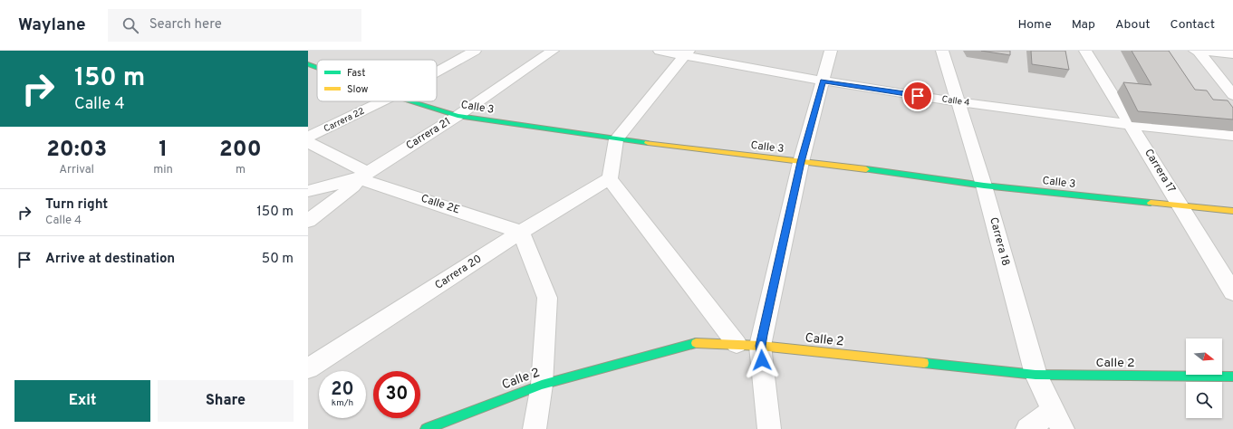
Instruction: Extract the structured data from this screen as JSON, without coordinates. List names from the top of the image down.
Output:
{
  "streets": {
    "street": [
      "Calle 4",
      "Calle 3",
      "Carrera 22",
      "Carrera 21",
      "Carrera 17",
      "Calle 2E",
      "Carrera 18",
      "Carrera 20",
      "Calle 2"
    ]
  },
  "crossings": [
    ["Calle 4", "Carrera 17"],
    ["Calle 4", "Carrera 18"],
    ["Calle 3", "Carrera 21"],
    ["Calle 3", "Carrera 17"],
    ["Calle 3", "Carrera 18"],
    ["Carrera 21", "Calle 2E"],
    ["Calle 2E", "Carrera 20"],
    ["Carrera 18", "Calle 2"]
  ],
  "legend": ["Fast", "Slow"],
  "north": "right",
  "page": {
    "header": "Waylane",
    "search": "Search here",
    "nav": [
      "Home",
      "Map",
      "About",
      "Contact"
    ],
    "turn": ["150 m", "Calle 4"],
    "eta": [
      "20:03",
      "Arrival",
      "1",
      "min",
      "200",
      "m"
    ],
    "list": [
      {
        "name": "Turn right",
        "note": "Calle 4",
        "value": "150 m"
      },
      {
        "name": "Arrive at destination",
        "value": "50 m"
      }
    ],
    "speed": "20 km/h",
    "limit": "30",
    "buttons": ["Exit", "Share"]
  }
}
